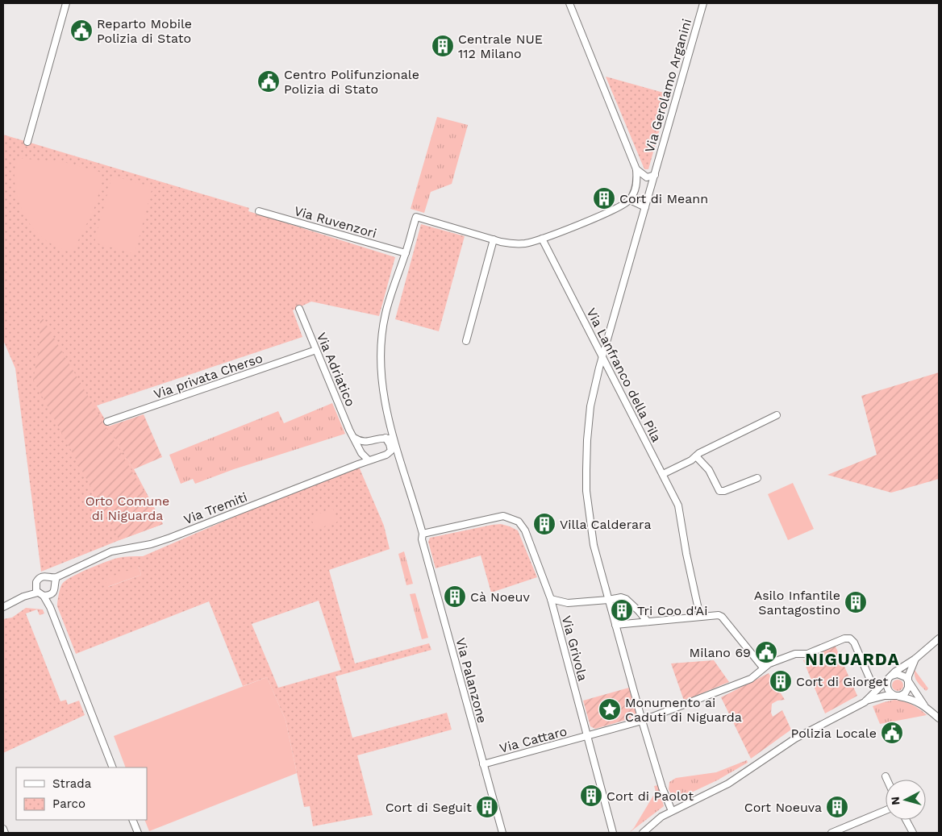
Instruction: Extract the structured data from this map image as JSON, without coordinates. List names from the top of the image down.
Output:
{
  "streets": {
    "street": [
      "Via Gerolamo Arganini",
      "Via Ruvenzori",
      "Via Adriatico",
      "Via Lanfranco della Pila",
      "Via privata Cherso",
      "Via Tremiti",
      "Via Grivola",
      "Via Palanzone",
      "Via Cattaro"
    ]
  },
  "crossings": [
    ["Via Gerolamo Arganini", "Via Lanfranco della Pila"],
    ["Via Gerolamo Arganini", "Via Cattaro"],
    ["Via Ruvenzori", "Via Palanzone"],
    ["Via Adriatico", "Via privata Cherso"],
    ["Via Adriatico", "Via Tremiti"],
    ["Via Grivola", "Via Cattaro"],
    ["Via Palanzone", "Via Cattaro"]
  ],
  "districts": ["NIGUARDA"],
  "parks": ["Orto Comune di Niguarda"],
  "places": {
    "public building": [
      "Reparto Mobile Polizia di Stato",
      "Centro Polifunzionale Polizia di Stato",
      "Milano 69",
      "Polizia Locale"
    ],
    "building": [
      "Centrale NUE 112 Milano",
      "Cort di Meann",
      "Villa Calderara",
      "Cà Noeuv",
      "Asilo Infantile Santagostino",
      "Tri Coo d'Ai",
      "Cort di Giorget",
      "Cort di Paolot",
      "Cort di Seguit",
      "Cort Noeuva"
    ],
    "place": ["Monumento ai Caduti di Niguarda"]
  },
  "legend": ["Strada", "Parco"],
  "north": "left"
}
